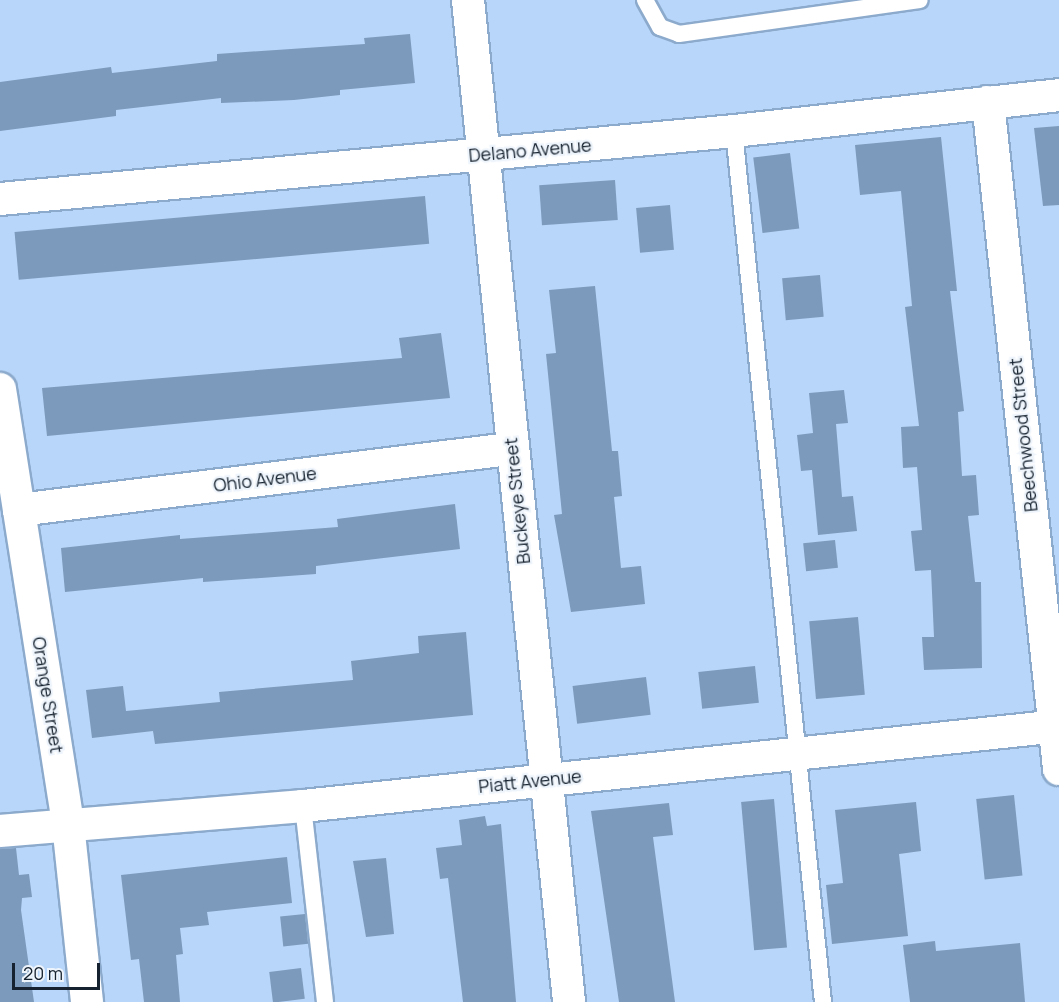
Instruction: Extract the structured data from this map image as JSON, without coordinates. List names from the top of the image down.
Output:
{
  "streets": {
    "street": [
      "Delano Avenue",
      "Beechwood Street",
      "Ohio Avenue",
      "Buckeye Street",
      "Orange Street",
      "Piatt Avenue"
    ]
  },
  "crossings": [
    ["Delano Avenue", "Beechwood Street"],
    ["Delano Avenue", "Buckeye Street"],
    ["Beechwood Street", "Piatt Avenue"],
    ["Ohio Avenue", "Buckeye Street"],
    ["Ohio Avenue", "Orange Street"],
    ["Buckeye Street", "Piatt Avenue"],
    ["Orange Street", "Piatt Avenue"]
  ],
  "scale_bar": "20 m"
}
